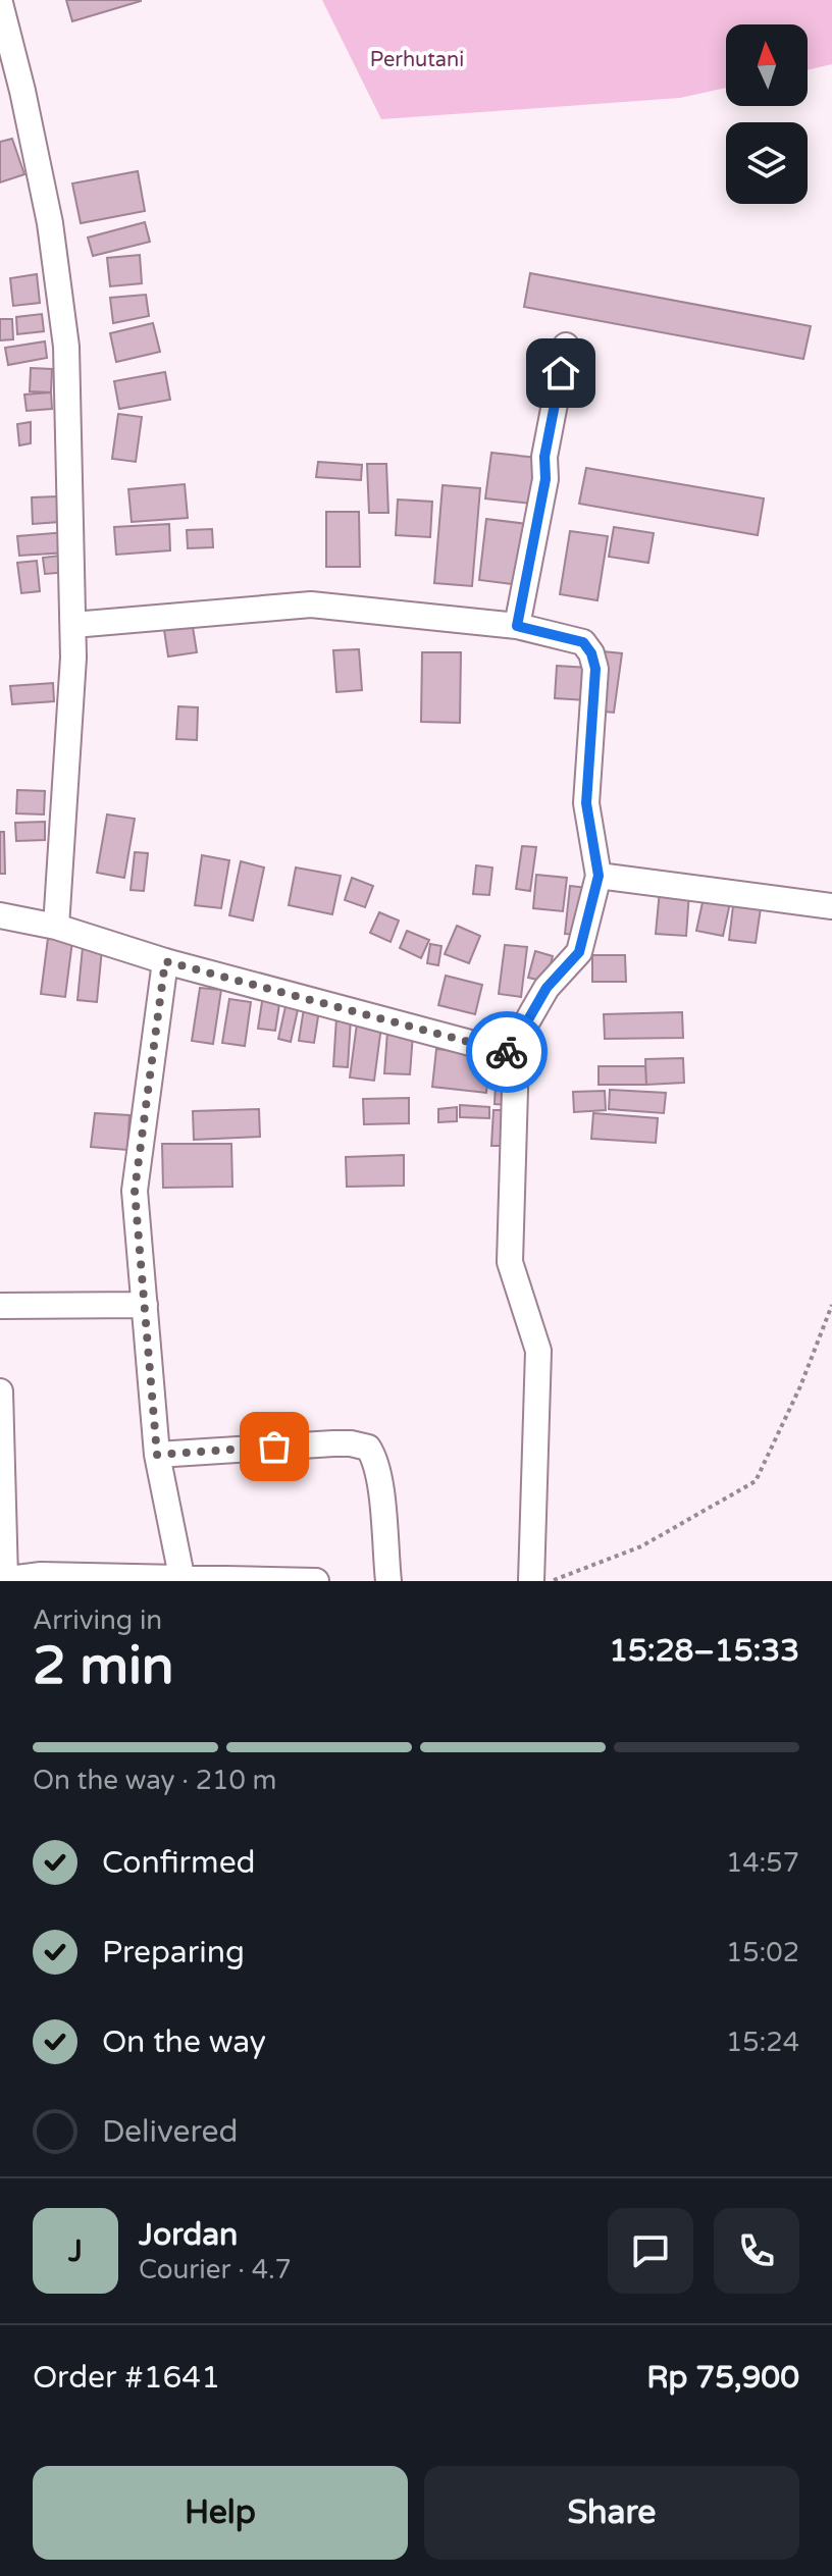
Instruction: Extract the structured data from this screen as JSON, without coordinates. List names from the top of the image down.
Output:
{
  "parks": ["Perhutani"],
  "north": "top",
  "page": {
    "heading": ["2 min", "Arriving in", "15:28–15:33"],
    "panel": [
      "Jordan",
      "Courier · 4.7",
      "Order #1641",
      "Rp 75,900"
    ],
    "bar": "On the way · 210 m",
    "list": [
      ["Confirmed", "14:57"],
      ["Preparing", "15:02"],
      ["On the way", "15:24"],
      "Delivered"
    ],
    "round": "J",
    "buttons": ["Help", "Share"]
  }
}
